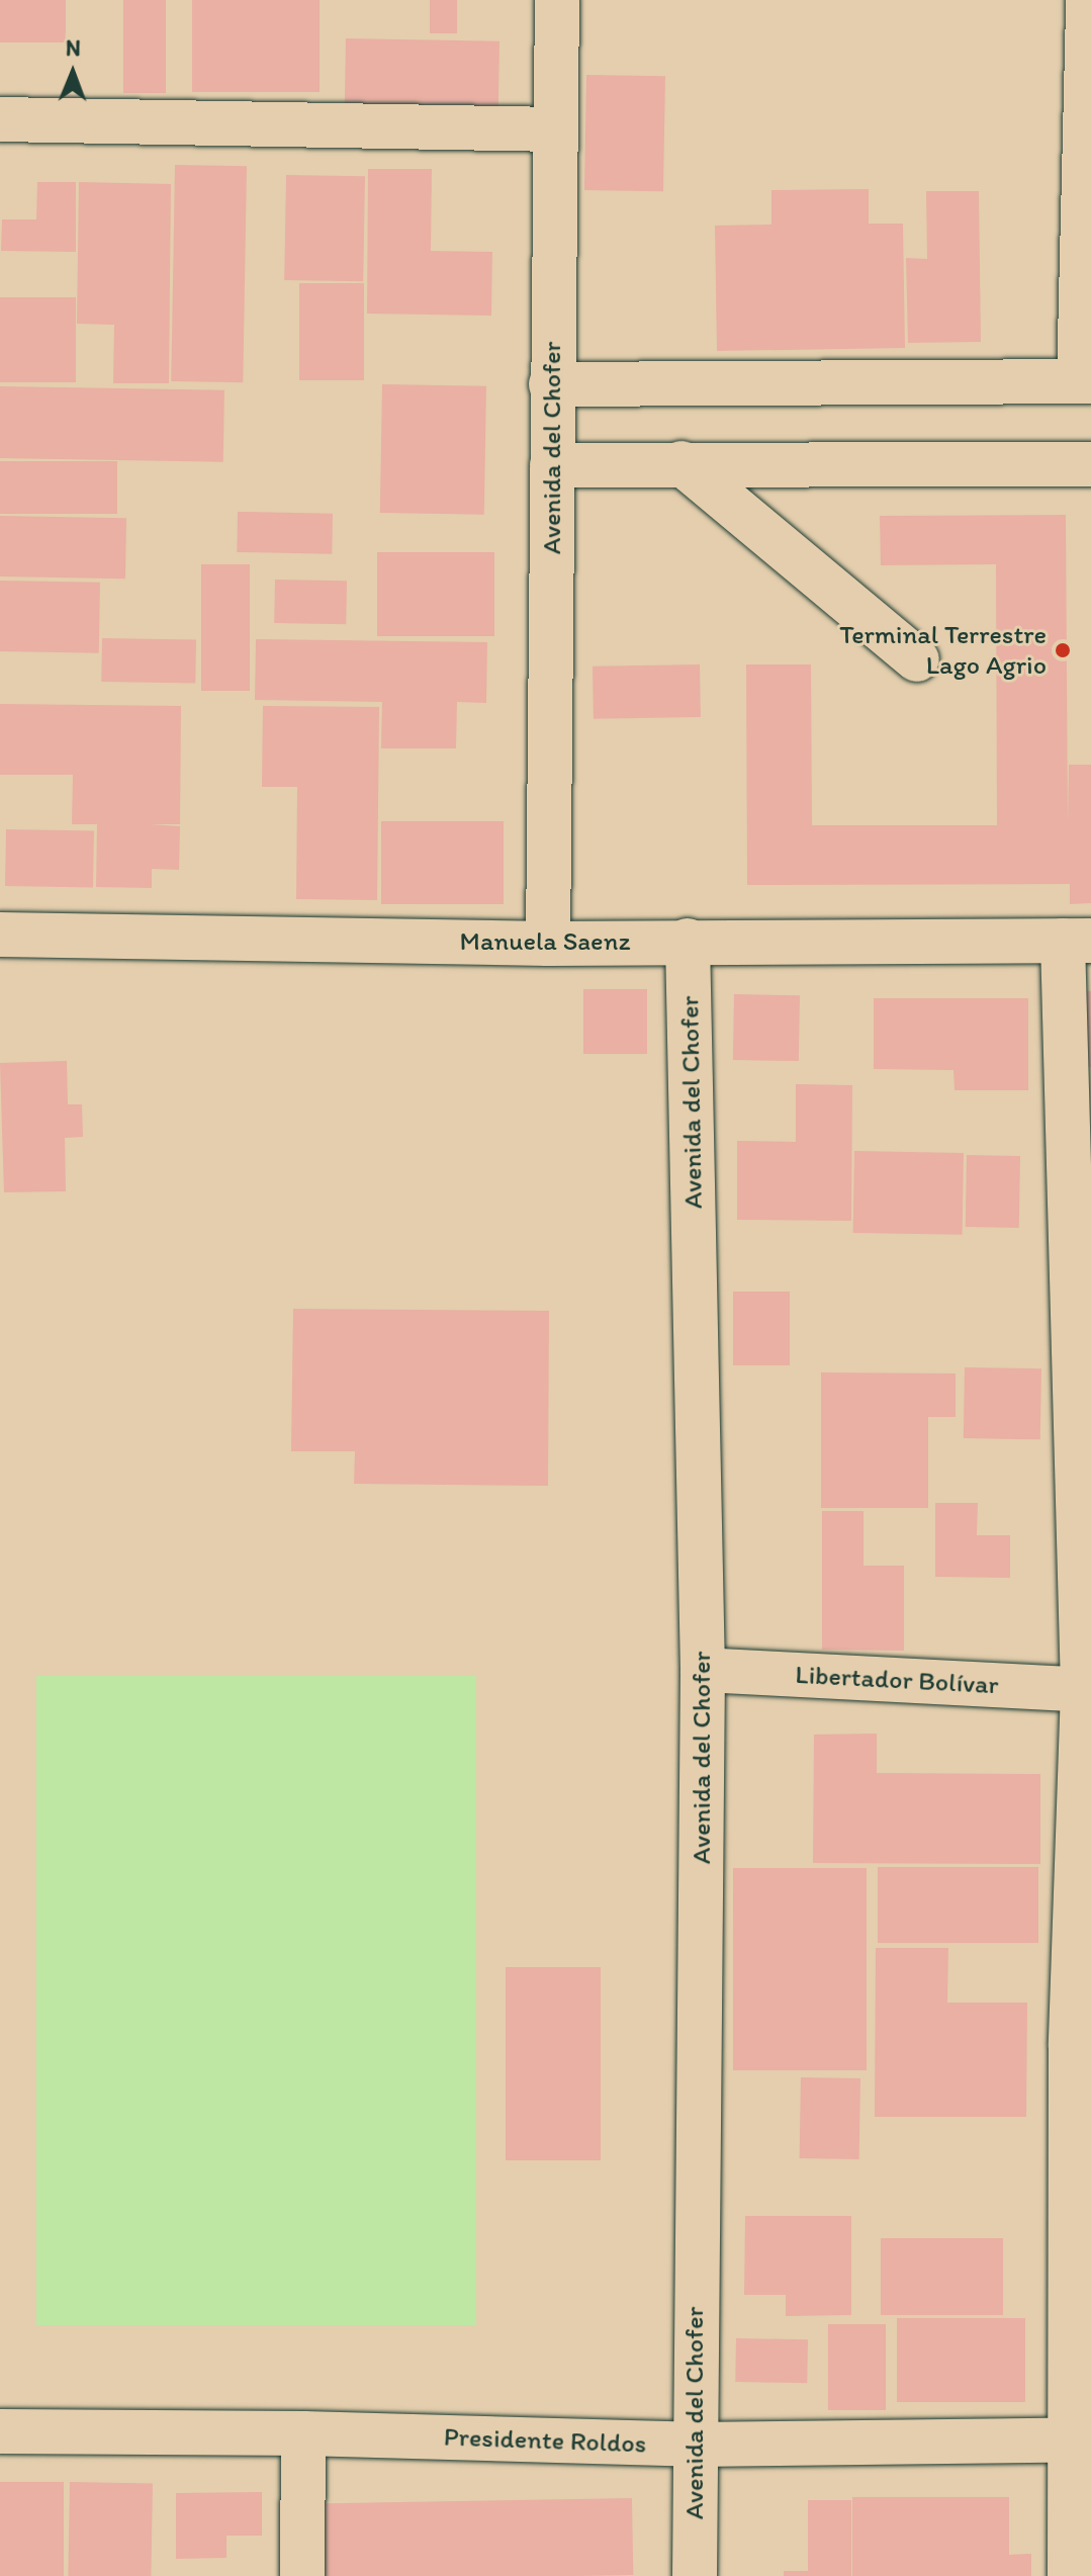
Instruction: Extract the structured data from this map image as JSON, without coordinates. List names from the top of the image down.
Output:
{
  "streets": {
    "street": [
      "Avenida del Chofer",
      "Manuela Saenz",
      "Libertador Bolívar",
      "Presidente Roldos"
    ]
  },
  "crossings": [
    ["Avenida del Chofer", "Manuela Saenz"],
    ["Avenida del Chofer", "Libertador Bolívar"],
    ["Avenida del Chofer", "Presidente Roldos"]
  ],
  "places": ["Terminal Terrestre Lago Agrio"],
  "north": "top"
}
